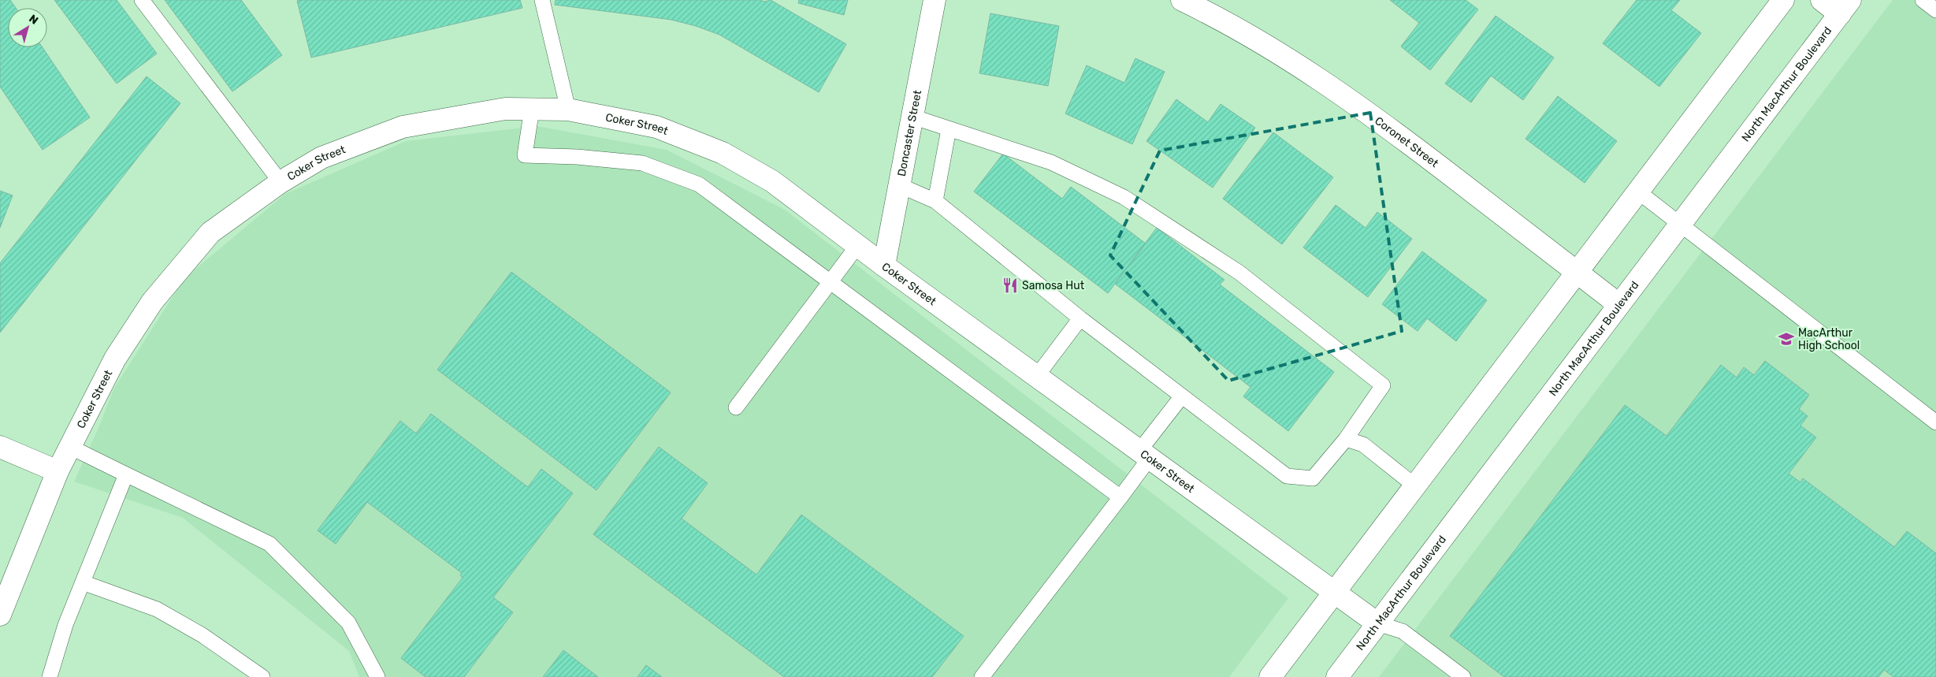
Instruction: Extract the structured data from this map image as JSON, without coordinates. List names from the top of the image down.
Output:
{
  "streets": {
    "street": [
      "North MacArthur Boulevard",
      "Coker Street",
      "Doncaster Street",
      "Coronet Street"
    ]
  },
  "crossings": [
    ["North MacArthur Boulevard", "Coker Street"],
    ["North MacArthur Boulevard", "Coronet Street"],
    ["Coker Street", "Doncaster Street"]
  ],
  "places": {
    "restaurant": ["Samosa Hut"],
    "school or university": ["MacArthur High School"]
  },
  "north": "top right"
}
